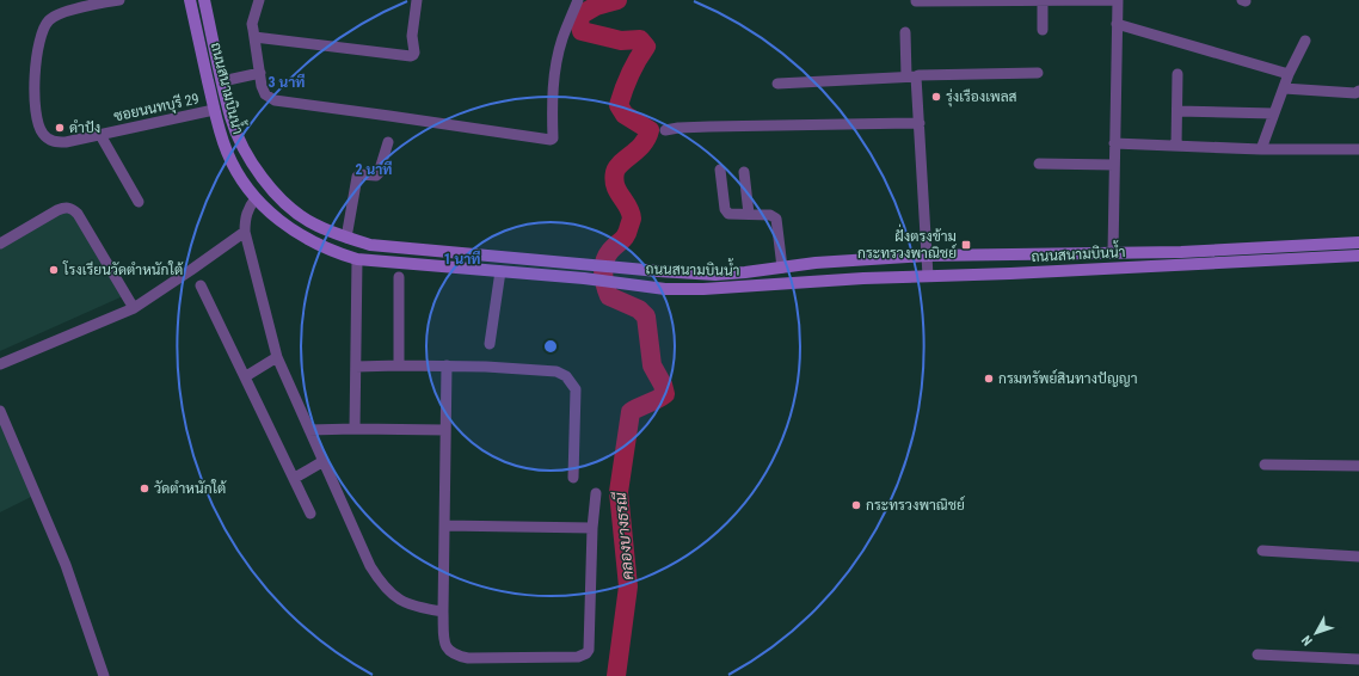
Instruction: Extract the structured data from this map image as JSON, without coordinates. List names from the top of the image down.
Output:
{
  "streets": {
    "main road": ["ถนนสนามบินน้ำ"],
    "street": ["ซอยนนทบุรี 29"]
  },
  "crossings": [
    ["ถนนสนามบินน้ำ", "ซอยนนทบุรี 29"]
  ],
  "water": ["คลองบางธรณี"],
  "places": {
    "other": [
      "รุ่งเรืองเพลส",
      "ดำปัง",
      "โรงเรียนวัดตำหนักใต้",
      "กรมทรัพย์สินทางปัญญา",
      "วัดตำหนักใต้",
      "กระทรวงพาณิชย์"
    ],
    "transit": ["ฝั่งตรงข้าม กระทรวงพาณิชย์"]
  },
  "north": "bottom left",
  "rings": ["3 นาที", "2 นาที", "1 นาที"]
}
